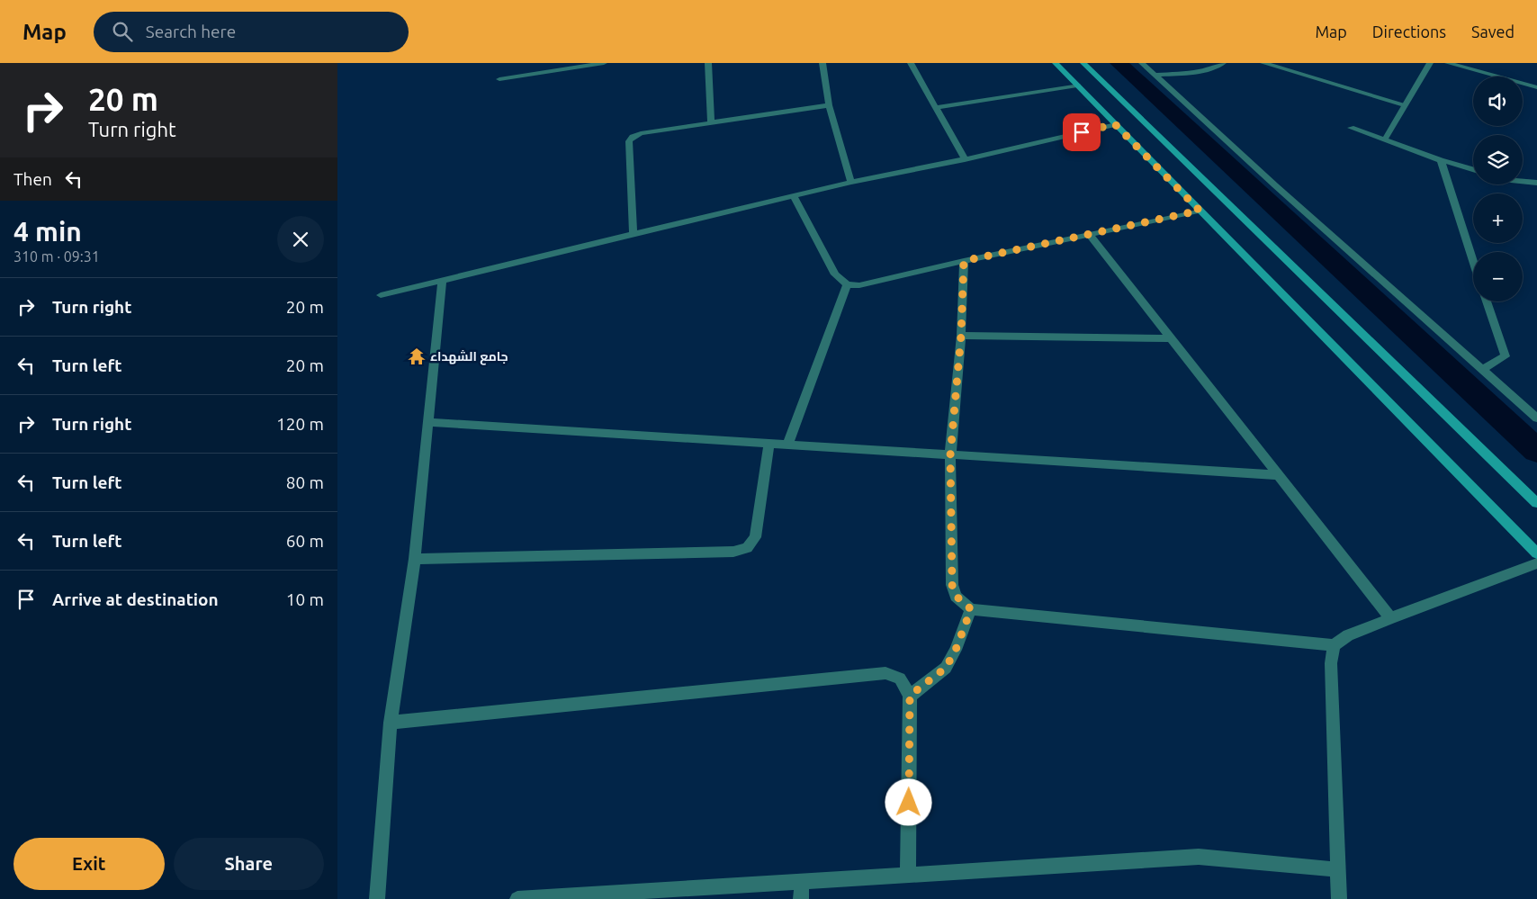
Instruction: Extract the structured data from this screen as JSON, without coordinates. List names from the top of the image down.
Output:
{
  "places": {
    "temple": ["جامع الشهداء"]
  },
  "page": {
    "header": "Map",
    "search": "Search here",
    "nav": ["Map", "Directions", "Saved"],
    "turn": ["20 m", "Turn right"],
    "map_buttons": ["+", "−"],
    "then": "Then",
    "heading": ["4 min", "310 m · 09:31"],
    "list": [
      {
        "name": "Turn right",
        "value": "20 m"
      },
      {
        "name": "Turn left",
        "value": "20 m"
      },
      {
        "name": "Turn right",
        "value": "120 m"
      },
      {
        "name": "Turn left",
        "value": "80 m"
      },
      {
        "name": "Turn left",
        "value": "60 m"
      },
      {
        "name": "Arrive at destination",
        "value": "10 m"
      }
    ],
    "buttons": ["Exit", "Share"]
  }
}
